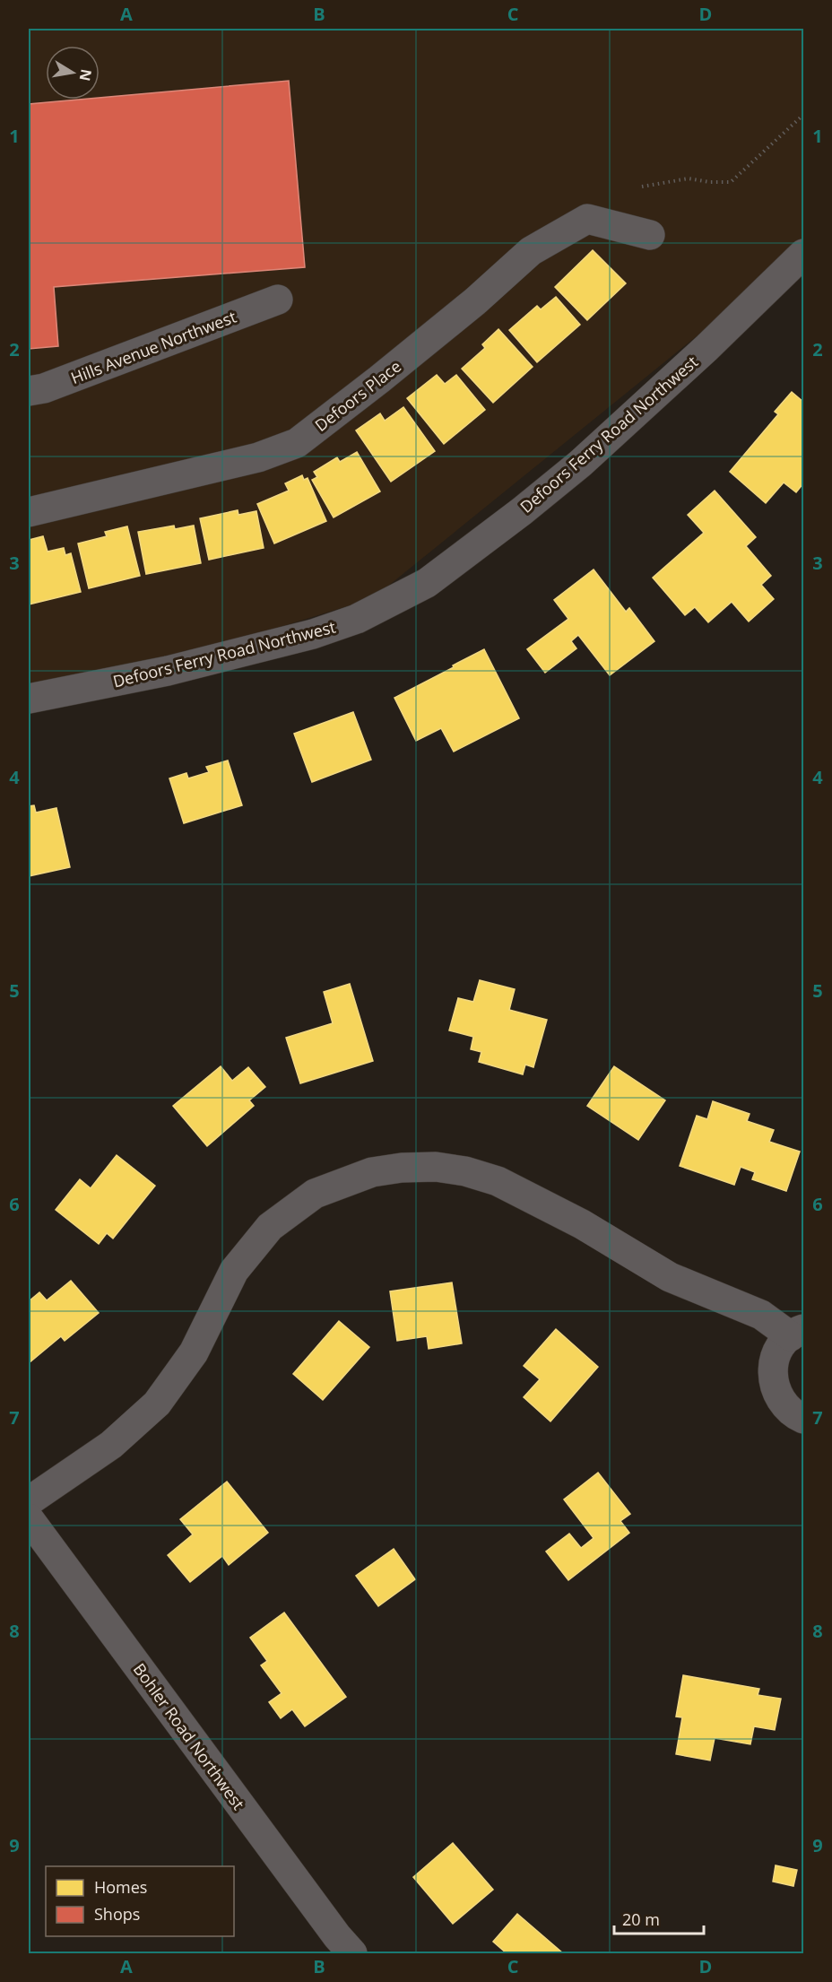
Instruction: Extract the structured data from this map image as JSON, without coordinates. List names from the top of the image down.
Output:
{
  "streets": {
    "street": [
      "Hills Avenue Northwest",
      "Defoors Place",
      "Defoors Ferry Road Northwest",
      "Bohler Road Northwest"
    ]
  },
  "legend": ["Homes", "Shops"],
  "scale_bar": "20 m",
  "north": "right",
  "grid": {
    "columns": [
      "A",
      "B",
      "C",
      "D"
    ],
    "rows": [
      "1",
      "2",
      "3",
      "4",
      "5",
      "6",
      "7",
      "8",
      "9"
    ]
  }
}
